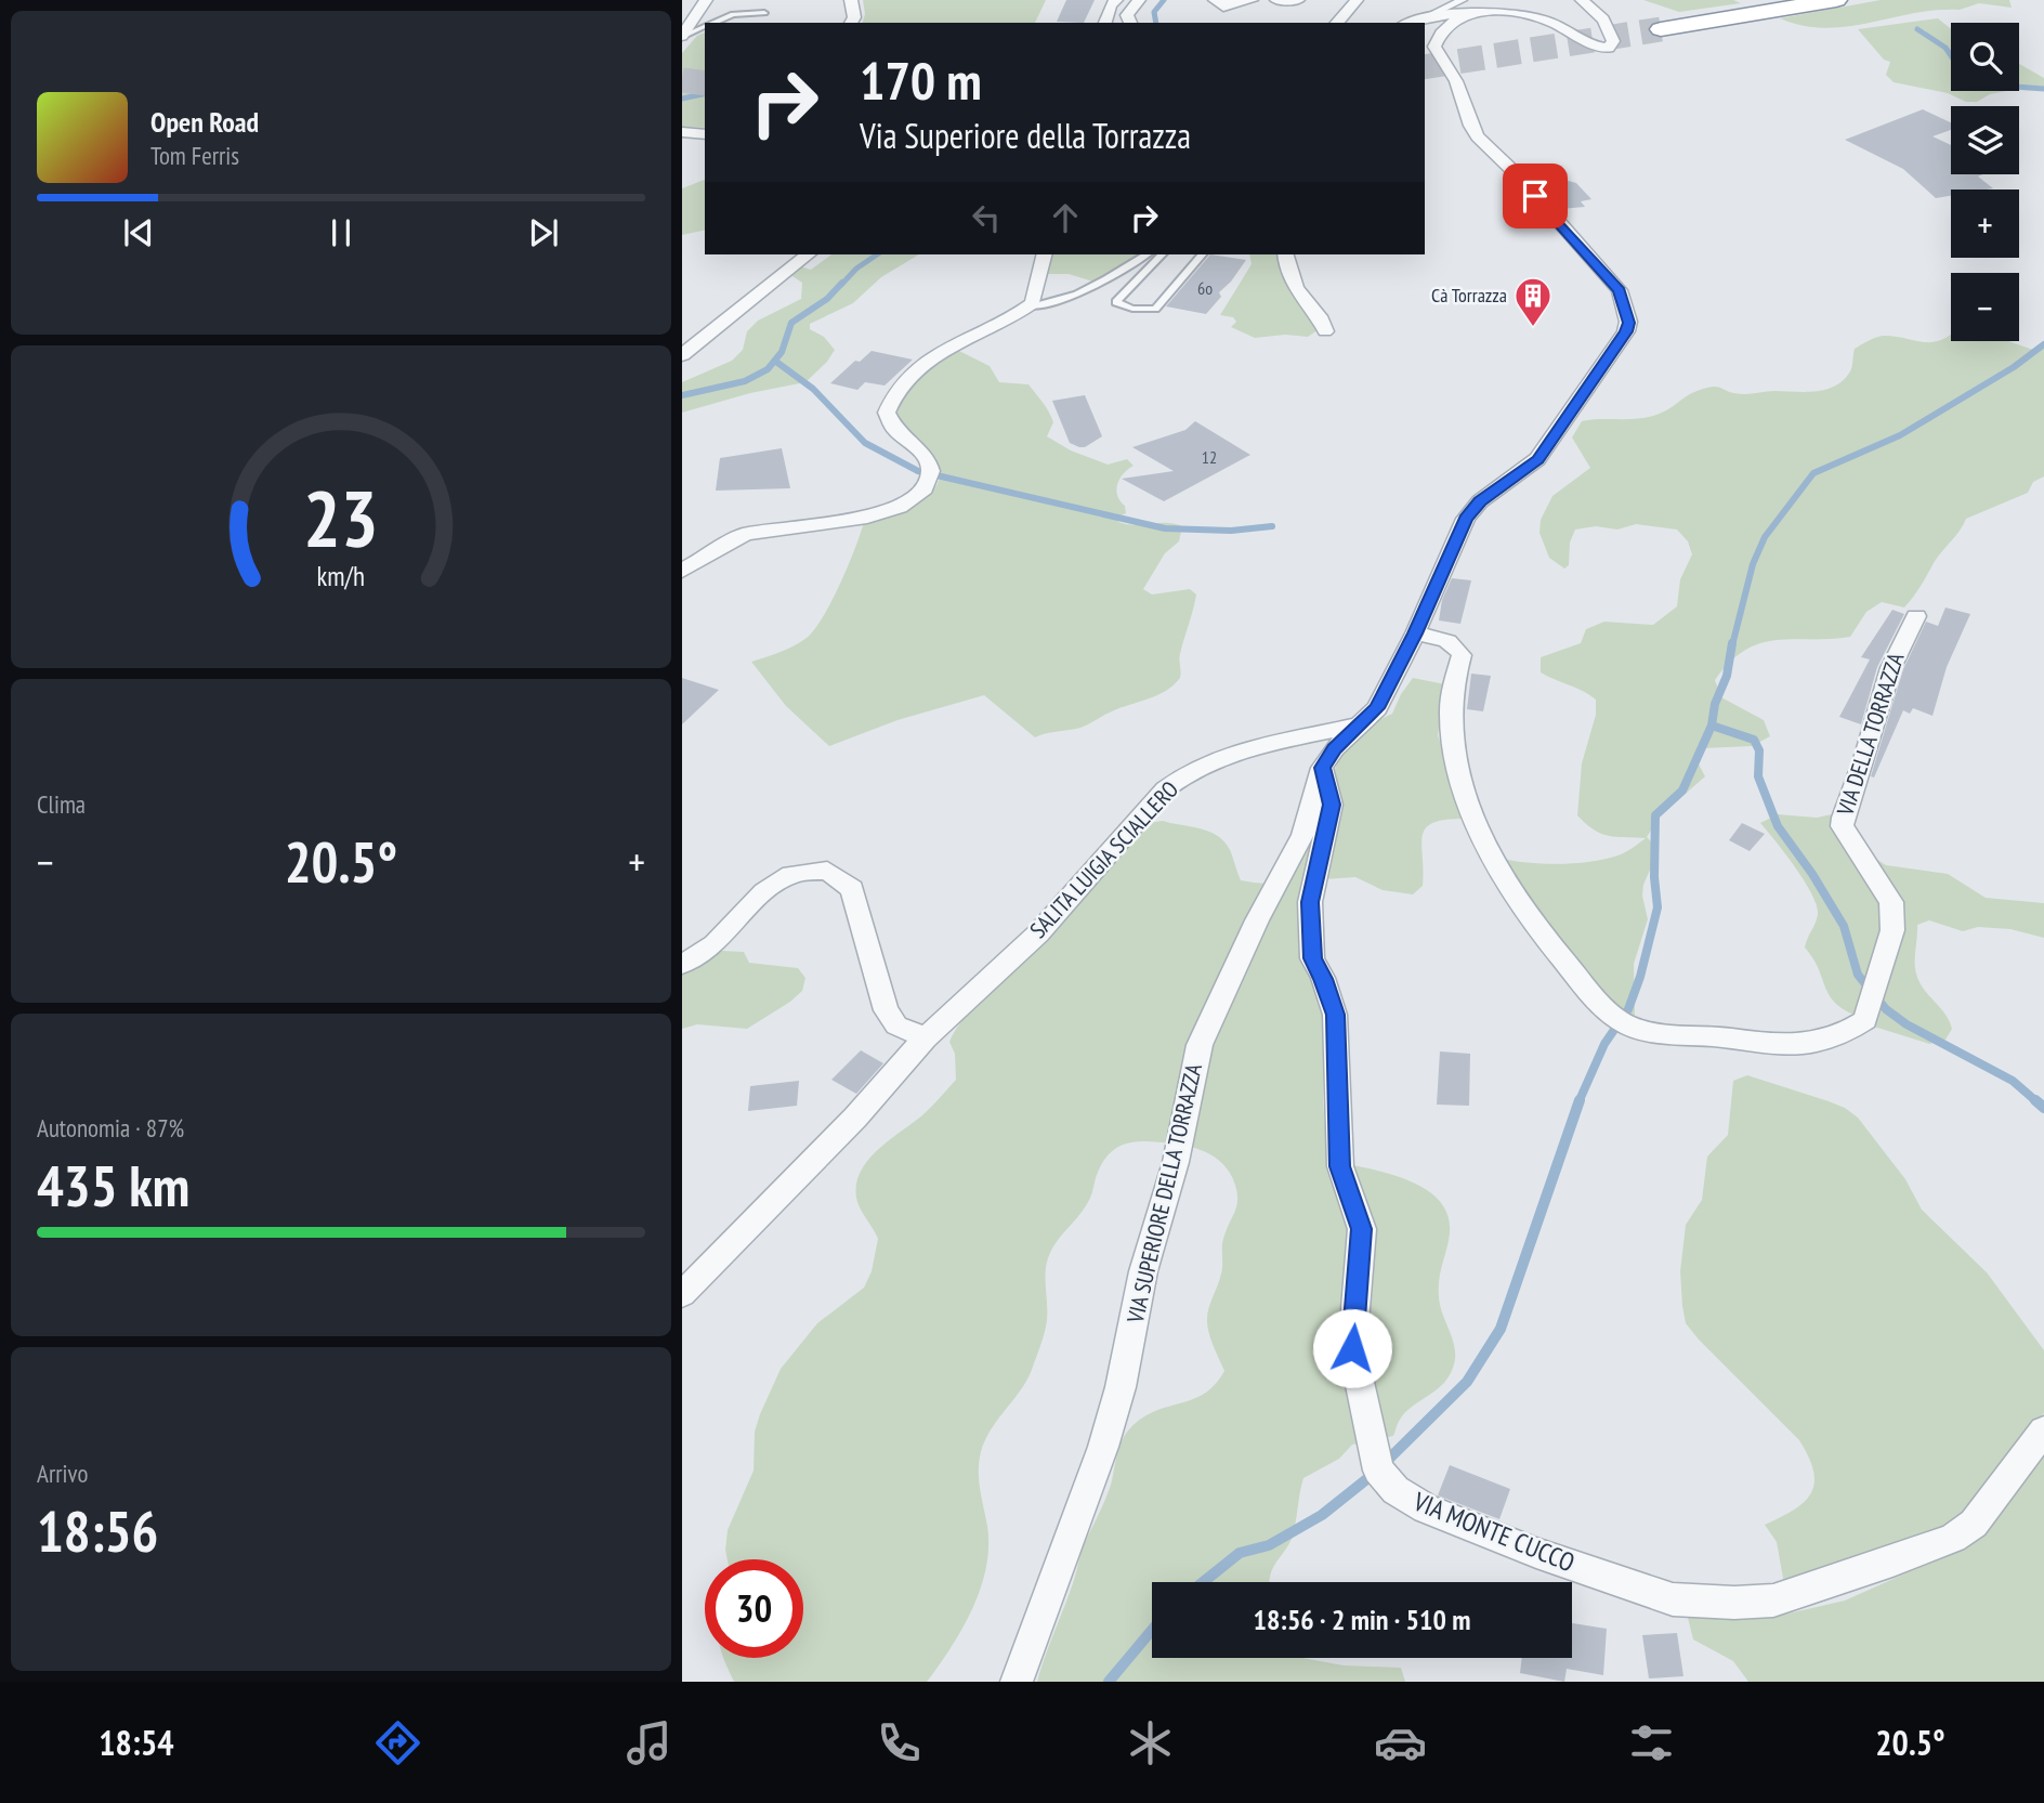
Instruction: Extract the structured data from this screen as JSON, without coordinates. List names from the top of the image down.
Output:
{
  "streets": {
    "street": [
      "VIA DELLA TORRAZZA",
      "SALITA LUIGIA SCIALLERO",
      "VIA SUPERIORE DELLA TORRAZZA",
      "VIA MONTE CUCCO"
    ]
  },
  "crossings": [
    ["SALITA LUIGIA SCIALLERO", "VIA SUPERIORE DELLA TORRAZZA"],
    ["VIA SUPERIORE DELLA TORRAZZA", "VIA MONTE CUCCO"]
  ],
  "places": {
    "building": ["Cà Torrazza"]
  },
  "house_numbers": ["6o", "12"],
  "page": {
    "map_buttons": ["+", "−"],
    "turn": ["170 m", "Via Superiore della Torrazza"],
    "song": ["Open Road", "Tom Ferris"],
    "tile": [
      "Clima",
      ["Autonomia · 87%", "435 km"],
      ["Arrivo", "18:56"]
    ],
    "heat": ["−", "20.5°", "+"],
    "limit": "30",
    "trip": "18:56 · 2 min · 510 m",
    "tabs": ["18:54", "20.5°"],
    "gauge": ["23", "km/h"]
  }
}
